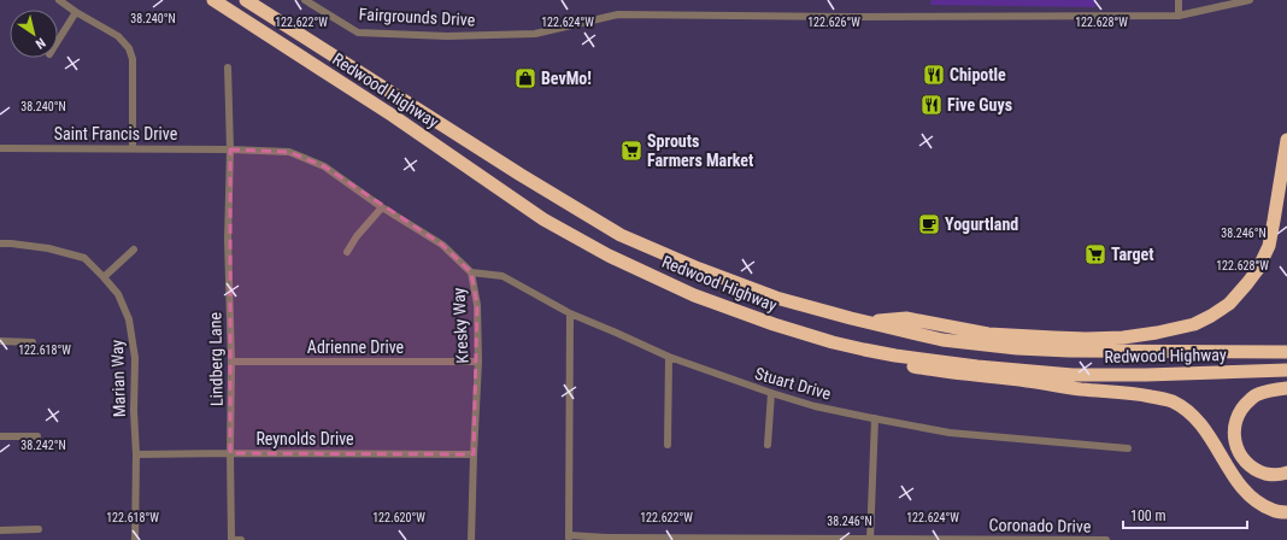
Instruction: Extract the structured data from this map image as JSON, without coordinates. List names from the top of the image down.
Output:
{
  "streets": {
    "highway": ["Redwood Highway"],
    "street": [
      "Fairgrounds Drive",
      "Saint Francis Drive",
      "Kresky Way",
      "Adrienne Drive",
      "Lindberg Lane",
      "Marian Way",
      "Stuart Drive",
      "Reynolds Drive",
      "Coronado Drive"
    ]
  },
  "crossings": [
    ["Saint Francis Drive", "Kresky Way"],
    ["Saint Francis Drive", "Lindberg Lane"],
    ["Kresky Way", "Adrienne Drive"],
    ["Kresky Way", "Lindberg Lane"],
    ["Kresky Way", "Stuart Drive"],
    ["Kresky Way", "Reynolds Drive"],
    ["Adrienne Drive", "Lindberg Lane"],
    ["Lindberg Lane", "Reynolds Drive"],
    ["Marian Way", "Reynolds Drive"]
  ],
  "places": {
    "restaurant": ["Chipotle", "Five Guys"],
    "shop": ["BevMo!"],
    "supermarket": ["Sprouts Farmers Market", "Target"],
    "cafe": ["Yogurtland"]
  },
  "scale_bar": "100 m",
  "north": "bottom right",
  "coordinates": [
    "38.240°N",
    "122.622°W",
    "122.624°W",
    "122.628°W",
    "122.626°W",
    "38.246°N",
    "122.618°W",
    "38.242°N",
    "122.620°W"
  ]
}
